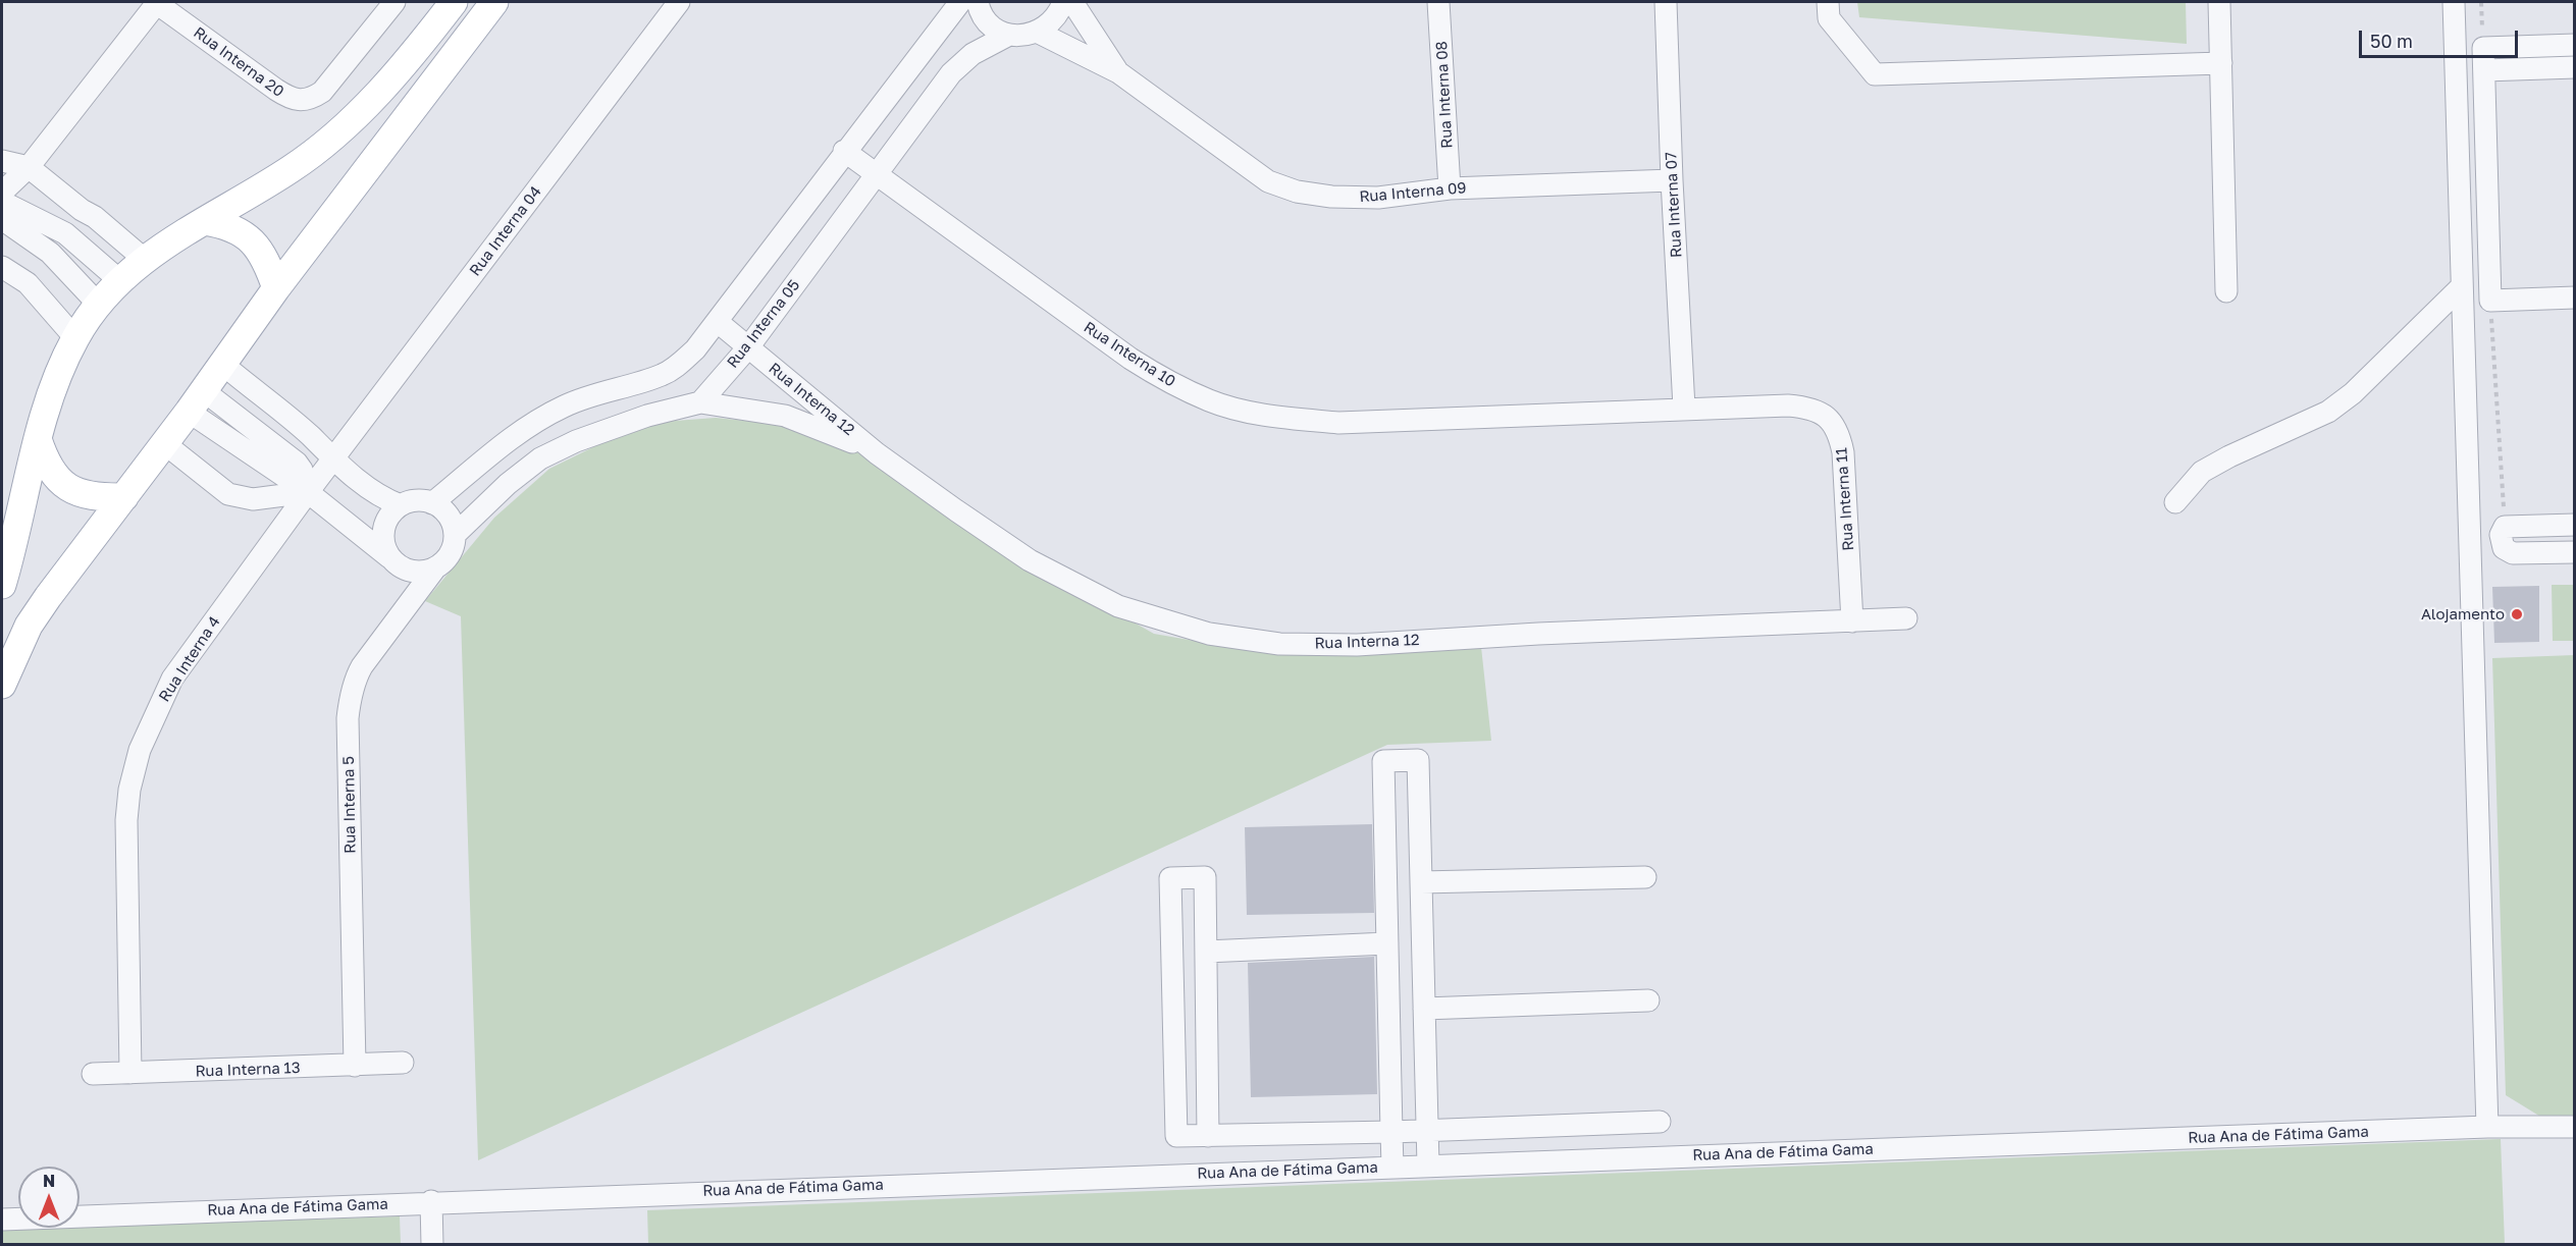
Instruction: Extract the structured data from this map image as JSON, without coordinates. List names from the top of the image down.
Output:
{
  "streets": {
    "street": [
      "Rua Interna 20",
      "Rua Interna 08",
      "Rua Interna 09",
      "Rua Interna 07",
      "Rua Interna 04",
      "Rua Interna 05",
      "Rua Interna 10",
      "Rua Interna 12",
      "Rua Interna 11",
      "Rua Interna 4",
      "Rua Interna 5",
      "Rua Interna 13",
      "Rua Ana de Fátima Gama"
    ]
  },
  "crossings": [
    ["Rua Interna 08", "Rua Interna 09"],
    ["Rua Interna 09", "Rua Interna 07"],
    ["Rua Interna 07", "Rua Interna 10"],
    ["Rua Interna 07", "Rua Interna 11"],
    ["Rua Interna 04", "Rua Interna 4"],
    ["Rua Interna 05", "Rua Interna 10"],
    ["Rua Interna 05", "Rua Interna 12"],
    ["Rua Interna 10", "Rua Interna 11"],
    ["Rua Interna 12", "Rua Interna 11"],
    ["Rua Interna 4", "Rua Interna 13"],
    ["Rua Interna 5", "Rua Interna 13"]
  ],
  "places": ["Alojamento"],
  "scale_bar": "50 m",
  "north": "top"
}
